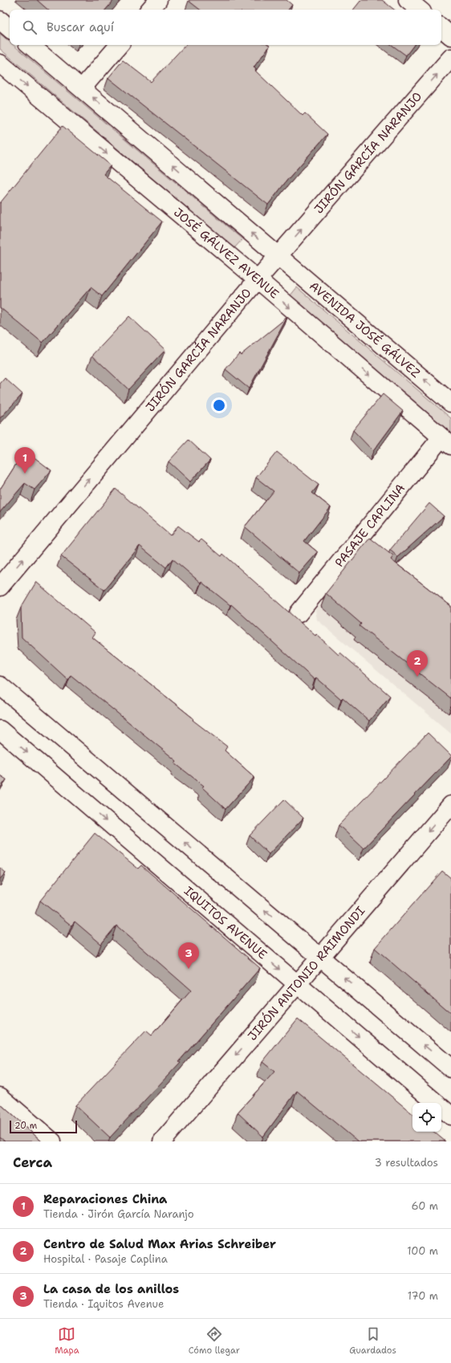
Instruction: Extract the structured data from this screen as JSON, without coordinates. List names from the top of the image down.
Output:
{
  "streets": {
    "street": [
      "JIRÓN GARCÍA NARANJO",
      "JOSÉ GÁLVEZ AVENUE",
      "AVENIDA JOSÉ GÁLVEZ",
      "PASAJE CAPLINA",
      "IQUITOS AVENUE",
      "JIRÓN ANTONIO RAIMONDI"
    ]
  },
  "crossings": [
    ["JIRÓN GARCÍA NARANJO", "JOSÉ GÁLVEZ AVENUE"],
    ["JIRÓN GARCÍA NARANJO", "AVENIDA JOSÉ GÁLVEZ"],
    ["JOSÉ GÁLVEZ AVENUE", "PASAJE CAPLINA"],
    ["IQUITOS AVENUE", "JIRÓN ANTONIO RAIMONDI"]
  ],
  "one_way": ["JIRÓN GARCÍA NARANJO", "AVENIDA JOSÉ GÁLVEZ", "JIRÓN ANTONIO RAIMONDI"],
  "scale_bar": "20 m",
  "page": {
    "search": "Buscar aquí",
    "pins": ["1", "2", "3"],
    "scale": "20 m",
    "heading": ["Cerca", "3 resultados"],
    "list": [
      {
        "mark": "1",
        "name": "Reparaciones China",
        "note": "Tienda · Jirón García Naranjo",
        "value": "60 m"
      },
      {
        "mark": "2",
        "name": "Centro de Salud Max Arias Schreiber",
        "note": "Hospital · Pasaje Caplina",
        "value": "100 m"
      },
      {
        "mark": "3",
        "name": "La casa de los anillos",
        "note": "Tienda · Iquitos Avenue",
        "value": "170 m"
      }
    ],
    "nav": ["Mapa", "Cómo llegar", "Guardados"]
  }
}
